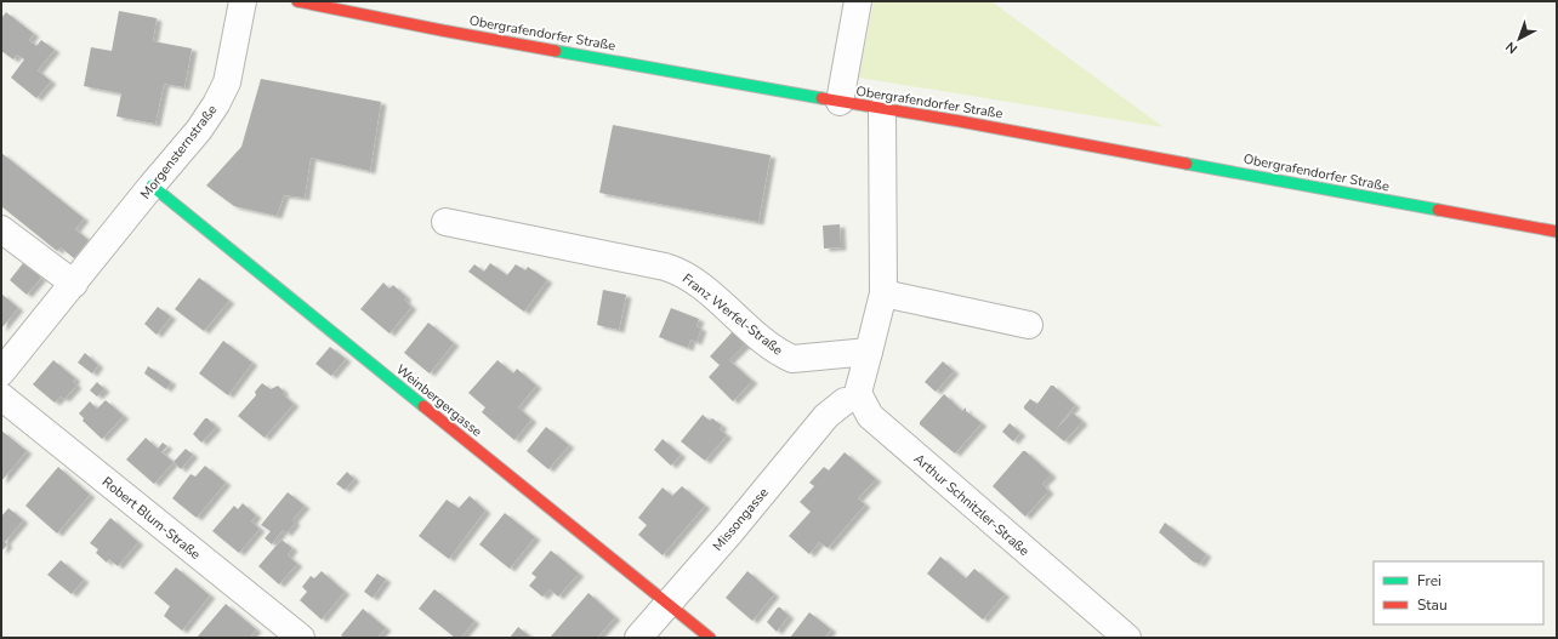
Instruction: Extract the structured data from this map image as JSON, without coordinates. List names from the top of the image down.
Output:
{
  "streets": {
    "main road": ["Obergrafendorfer Straße", "Weinbergergasse"],
    "street": [
      "Morgensternstraße",
      "Franz Werfel-Straße",
      "Arthur Schnitzler-Straße",
      "Robert Blum-Straße",
      "Missongasse"
    ]
  },
  "crossings": [
    ["Morgensternstraße", "Weinbergergasse"],
    ["Franz Werfel-Straße", "Arthur Schnitzler-Straße"],
    ["Weinbergergasse", "Missongasse"]
  ],
  "legend": ["Frei", "Stau"],
  "north": "bottom left"
}
